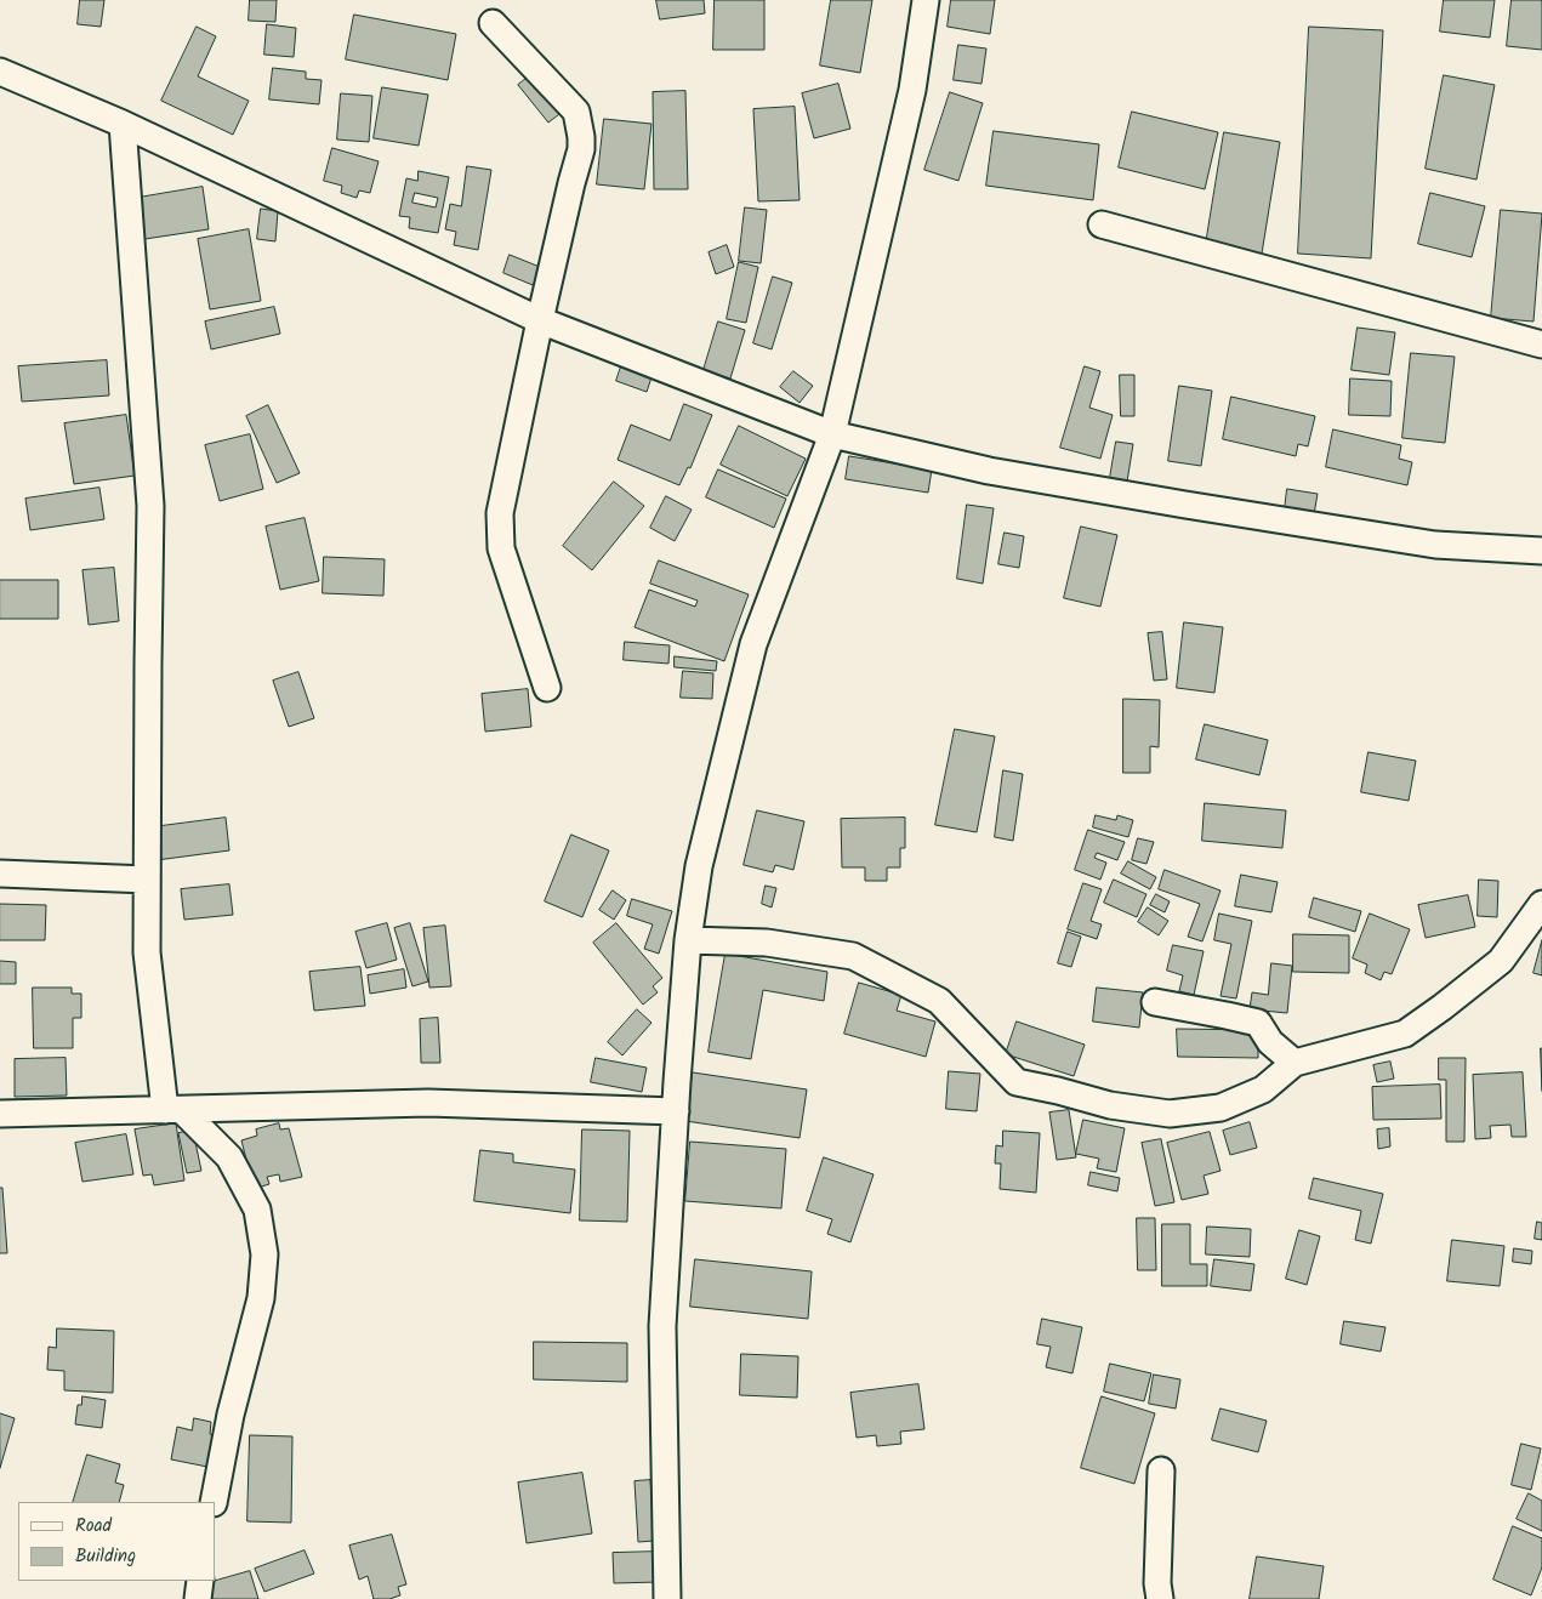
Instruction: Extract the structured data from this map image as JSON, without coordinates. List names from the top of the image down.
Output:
{
  "legend": ["Road", "Building"]
}
